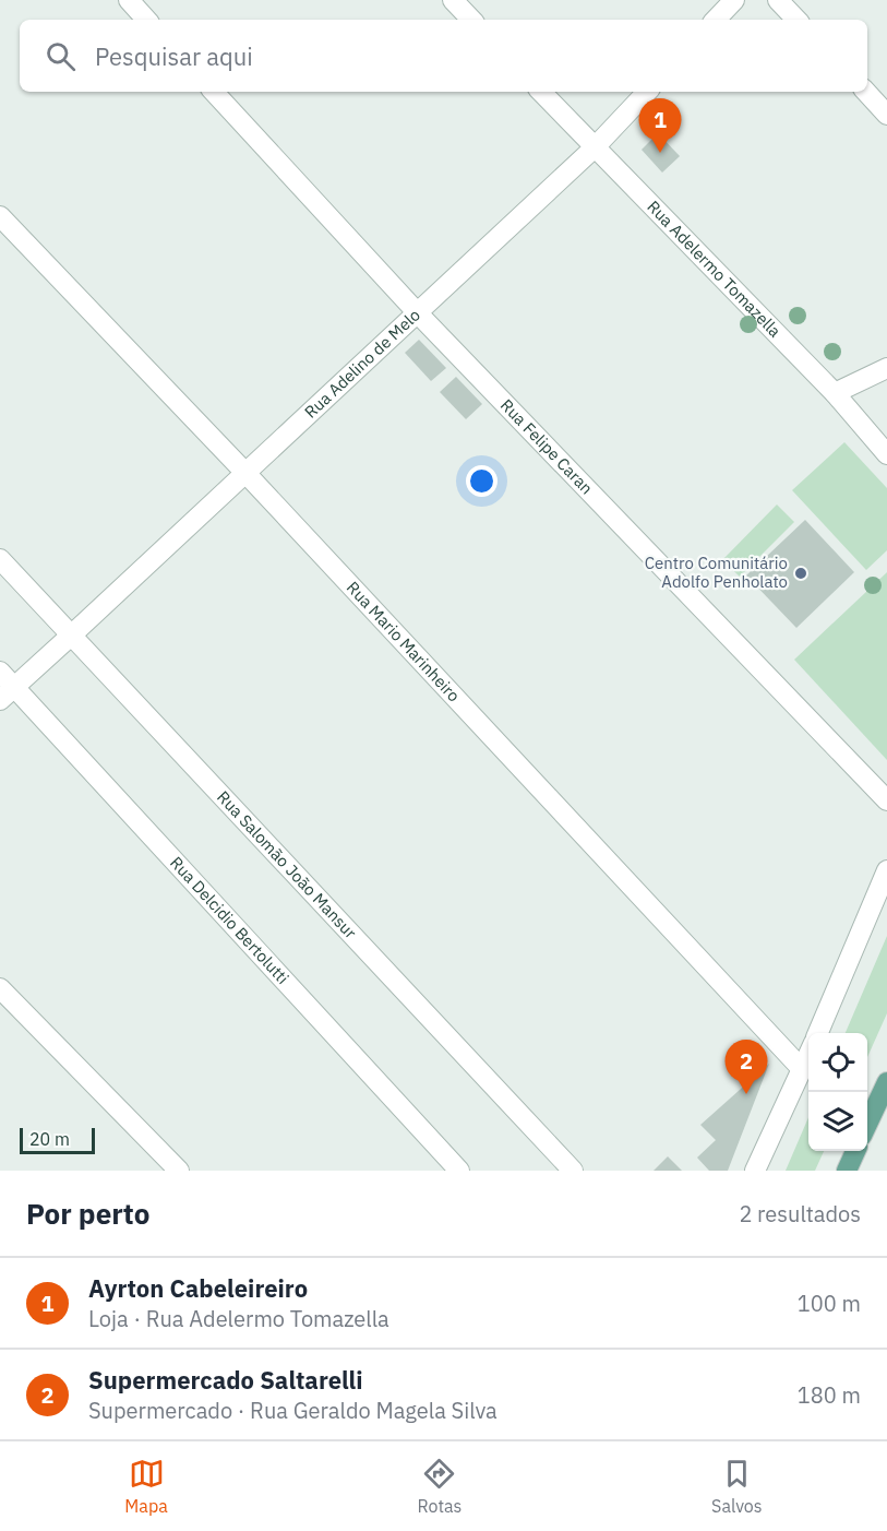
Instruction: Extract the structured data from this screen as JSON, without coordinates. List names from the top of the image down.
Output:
{
  "streets": {
    "street": [
      "Rua Adelermo Tomazella",
      "Rua Adelino de Melo",
      "Rua Felipe Caran",
      "Rua Mario Marinheiro",
      "Rua Salomão João Mansur",
      "Rua Delcidio Bertolutti"
    ]
  },
  "crossings": [
    ["Rua Adelermo Tomazella", "Rua Adelino de Melo"],
    ["Rua Adelino de Melo", "Rua Felipe Caran"],
    ["Rua Adelino de Melo", "Rua Mario Marinheiro"],
    ["Rua Adelino de Melo", "Rua Salomão João Mansur"],
    ["Rua Adelino de Melo", "Rua Delcidio Bertolutti"]
  ],
  "places": ["Centro Comunitário Adolfo Penholato"],
  "scale_bar": "20 m",
  "page": {
    "search": "Pesquisar aqui",
    "pins": ["1", "2"],
    "scale": "20 m",
    "heading": ["Por perto", "2 resultados"],
    "list": [
      {
        "mark": "1",
        "name": "Ayrton Cabeleireiro",
        "note": "Loja · Rua Adelermo Tomazella",
        "value": "100 m"
      },
      {
        "mark": "2",
        "name": "Supermercado Saltarelli",
        "note": "Supermercado · Rua Geraldo Magela Silva",
        "value": "180 m"
      }
    ],
    "nav": ["Mapa", "Rotas", "Salvos"]
  }
}
